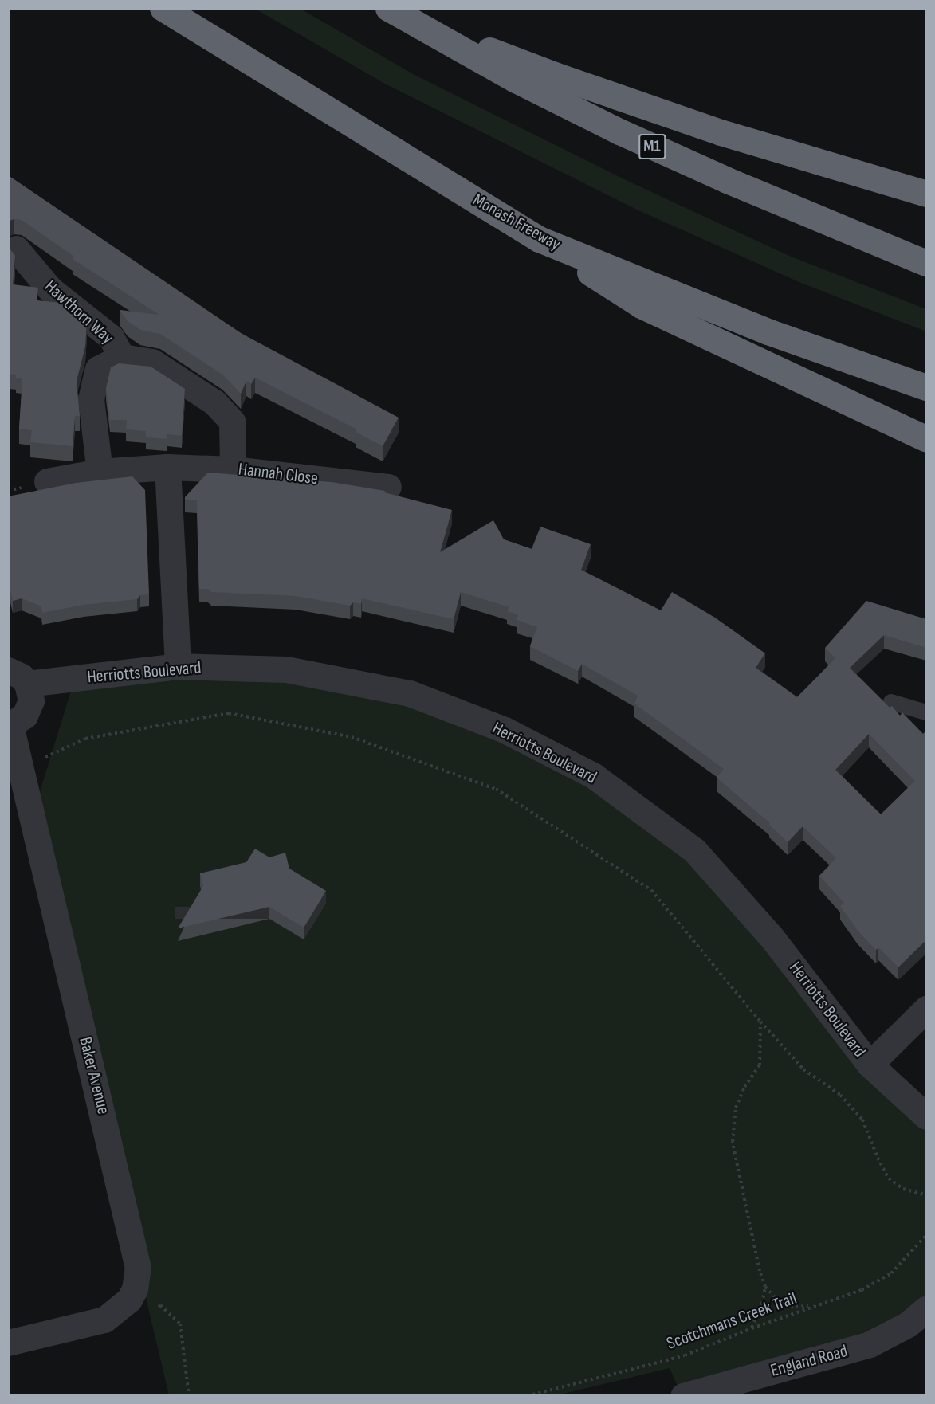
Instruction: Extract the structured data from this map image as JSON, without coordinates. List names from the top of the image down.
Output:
{
  "streets": {
    "highway": ["M1", "Monash Freeway"],
    "street": [
      "Hawthorn Way",
      "Hannah Close",
      "Herriotts Boulevard",
      "Baker Avenue",
      "England Road"
    ],
    "path": ["Scotchmans Creek Trail"]
  },
  "crossings": [
    ["Hawthorn Way", "Hannah Close"]
  ]
}
